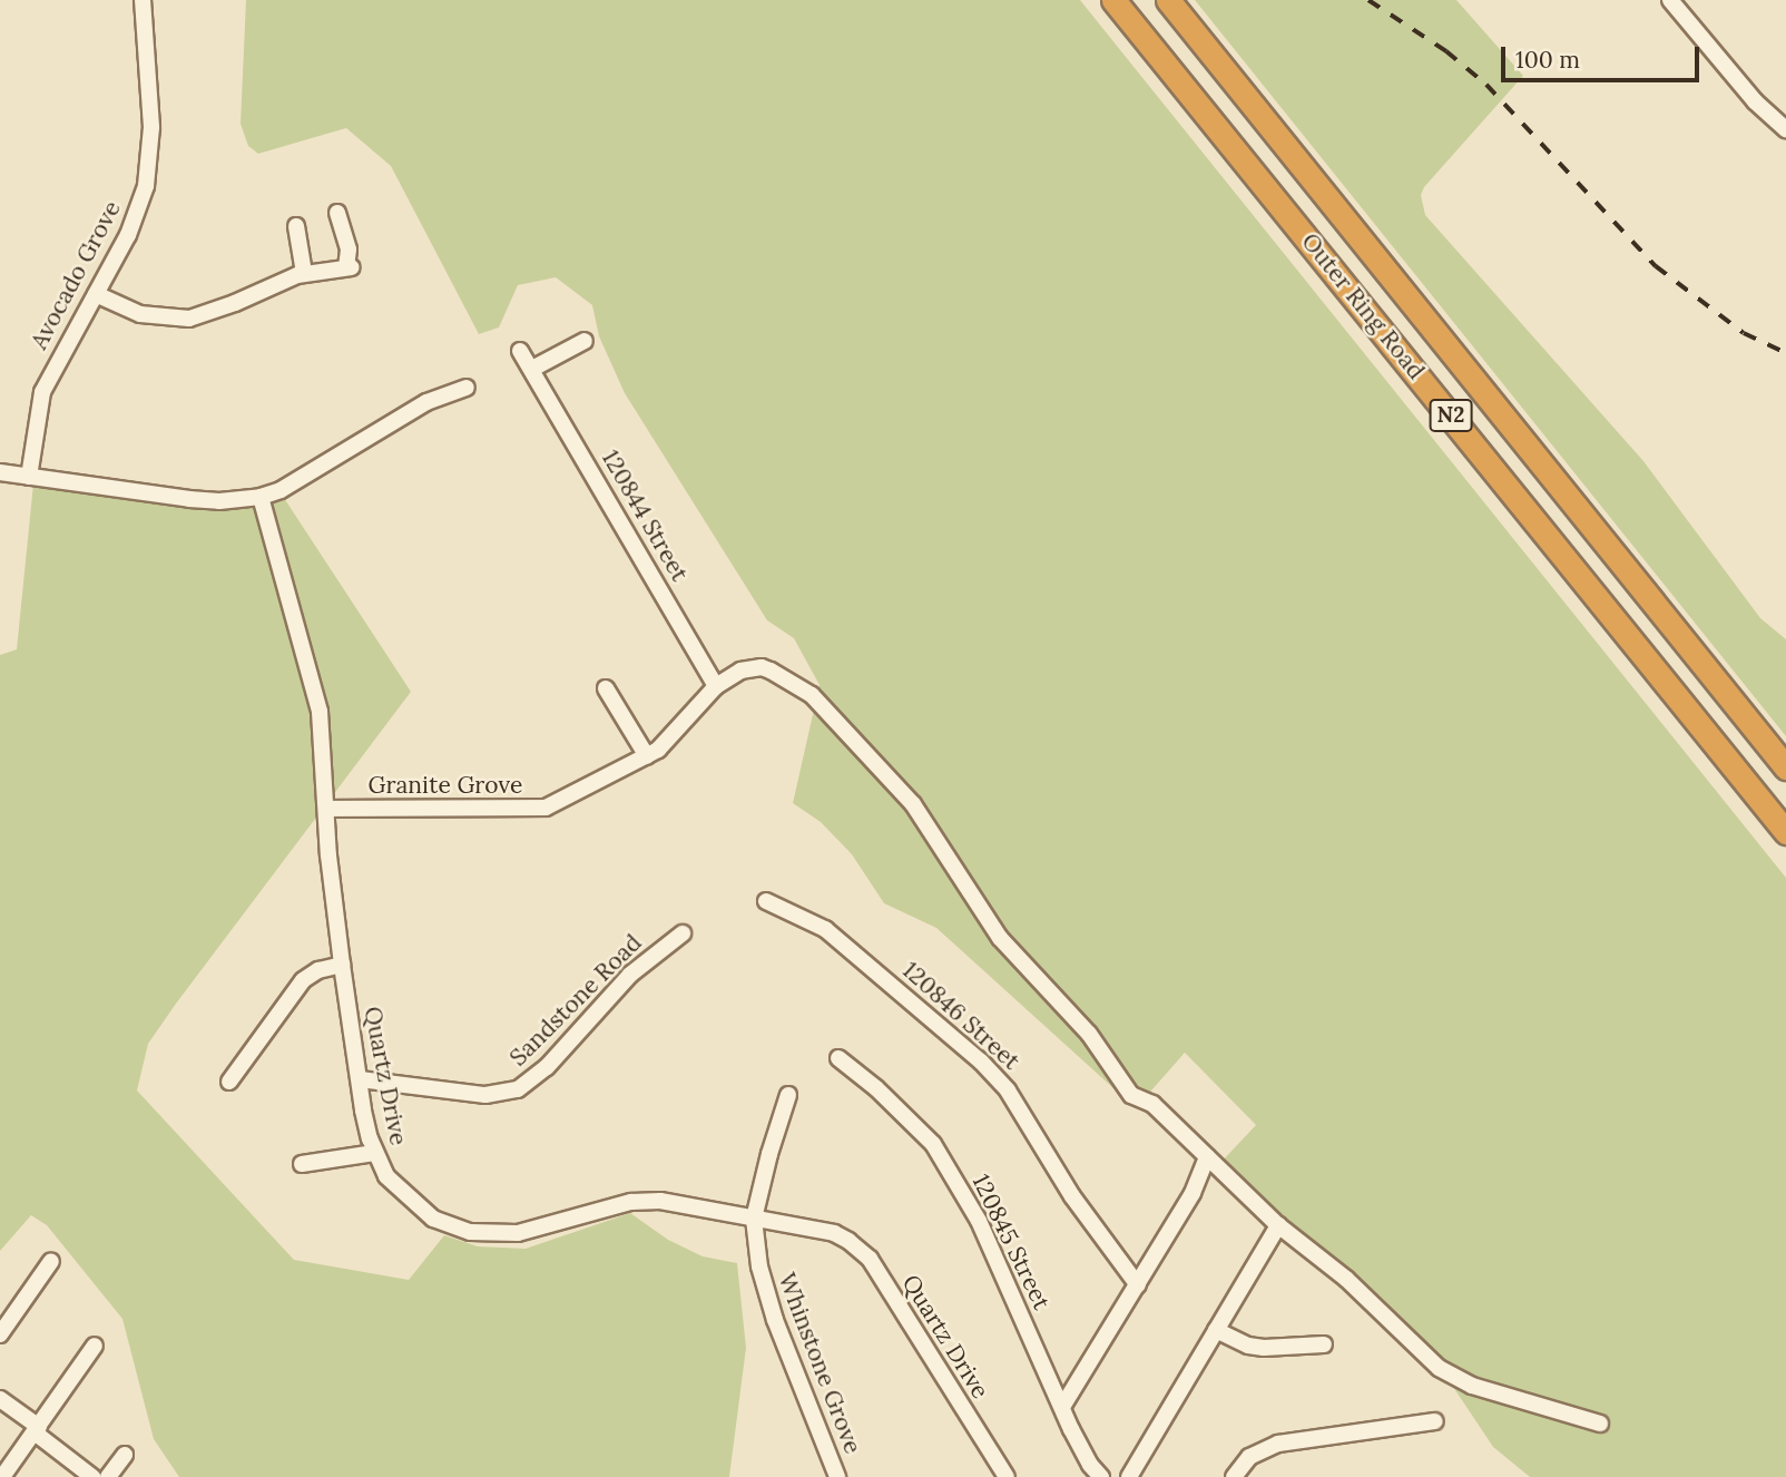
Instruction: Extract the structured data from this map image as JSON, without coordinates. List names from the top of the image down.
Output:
{
  "streets": {
    "highway": ["Outer Ring Road", "N2"],
    "street": [
      "Avocado Grove",
      "120844 Street",
      "Granite Grove",
      "Sandstone Road",
      "120846 Street",
      "Quartz Drive",
      "120845 Street",
      "Whinstone Grove"
    ]
  },
  "crossings": [
    ["120844 Street", "Granite Grove"],
    ["Granite Grove", "Quartz Drive"],
    ["Sandstone Road", "Quartz Drive"],
    ["Quartz Drive", "Whinstone Grove"]
  ],
  "scale_bar": "100 m"
}
